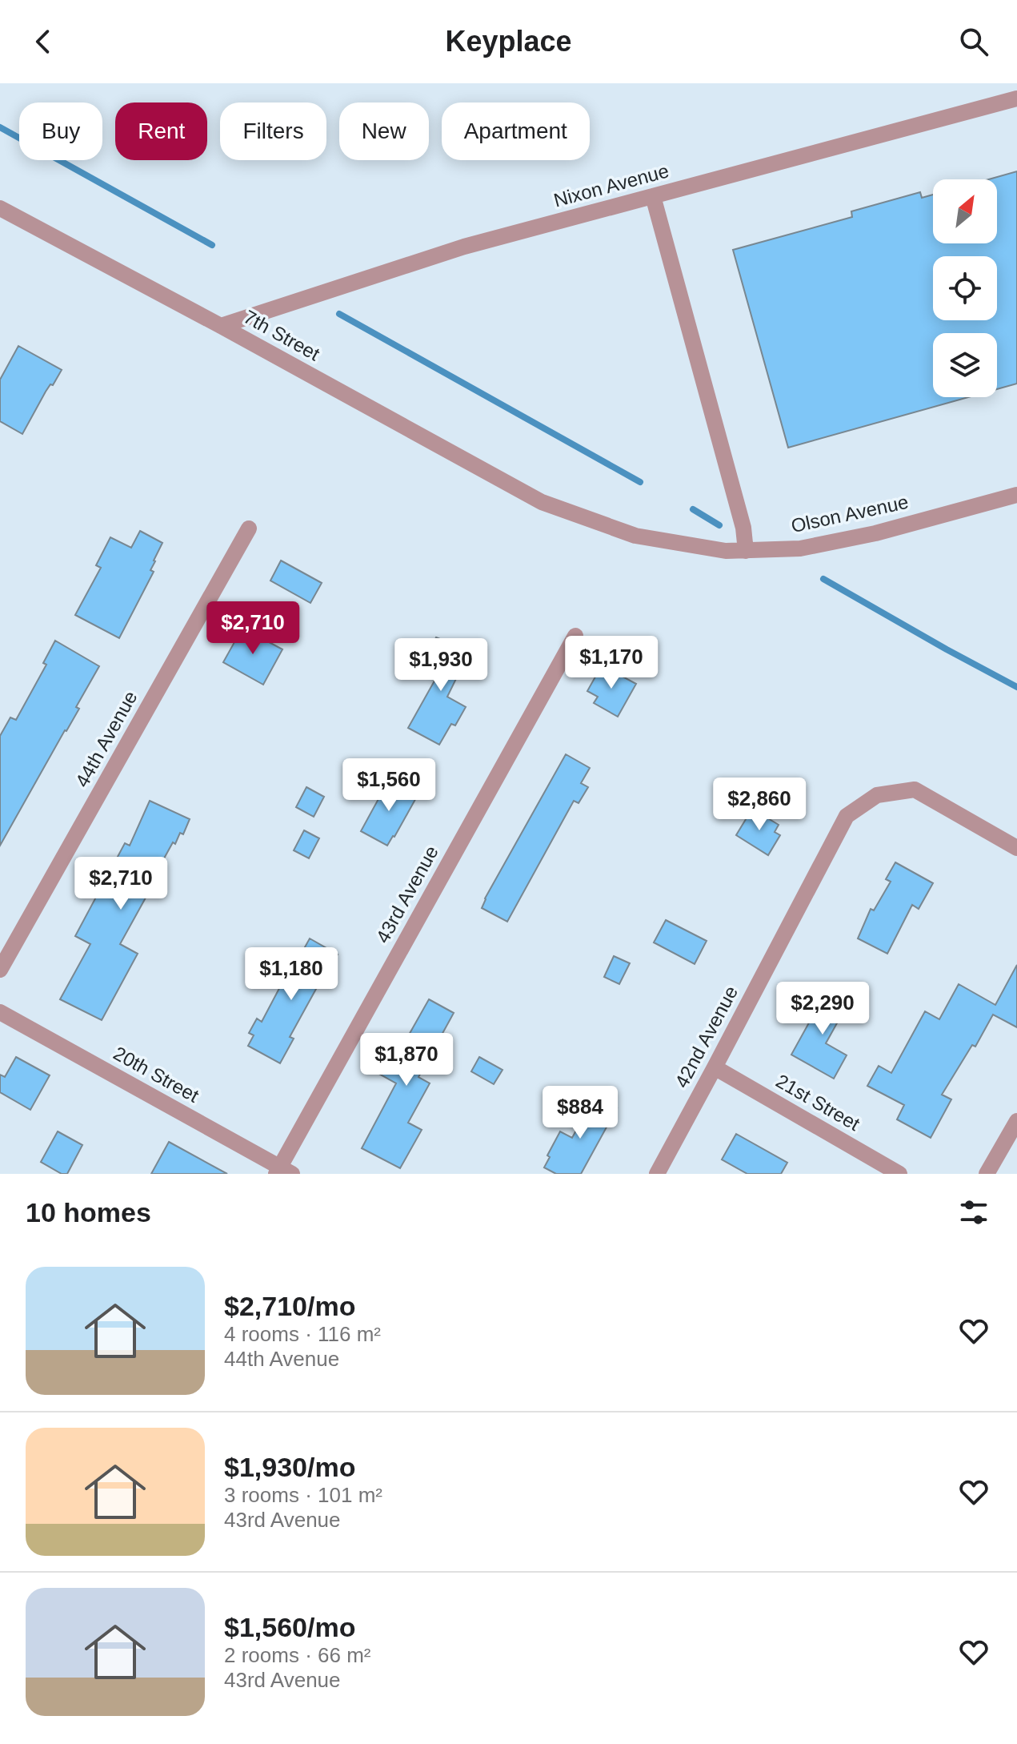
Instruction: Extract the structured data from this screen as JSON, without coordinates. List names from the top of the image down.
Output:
{
  "streets": {
    "street": [
      "Nixon Avenue",
      "7th Street",
      "Olson Avenue",
      "44th Avenue",
      "43rd Avenue",
      "42nd Avenue",
      "20th Street",
      "21st Street"
    ]
  },
  "crossings": [
    ["Nixon Avenue", "7th Street"],
    ["7th Street", "Olson Avenue"],
    ["43rd Avenue", "20th Street"],
    ["42nd Avenue", "21st Street"]
  ],
  "north": "top right",
  "page": {
    "header": "Keyplace",
    "chip": [
      "Buy",
      "Rent",
      "Filters",
      "New",
      "Apartment"
    ],
    "price": [
      "$2,710",
      "$1,170",
      "$1,930",
      "$1,560",
      "$2,860",
      "$2,710",
      "$1,180",
      "$2,290",
      "$1,870",
      "$884"
    ],
    "heading": "10 homes",
    "list": [
      {
        "name": "$2,710/mo",
        "note": "4 rooms · 116 m² · 44th Avenue"
      },
      {
        "name": "$1,930/mo",
        "note": "3 rooms · 101 m² · 43rd Avenue"
      },
      {
        "name": "$1,560/mo",
        "note": "2 rooms · 66 m² · 43rd Avenue"
      }
    ]
  }
}
